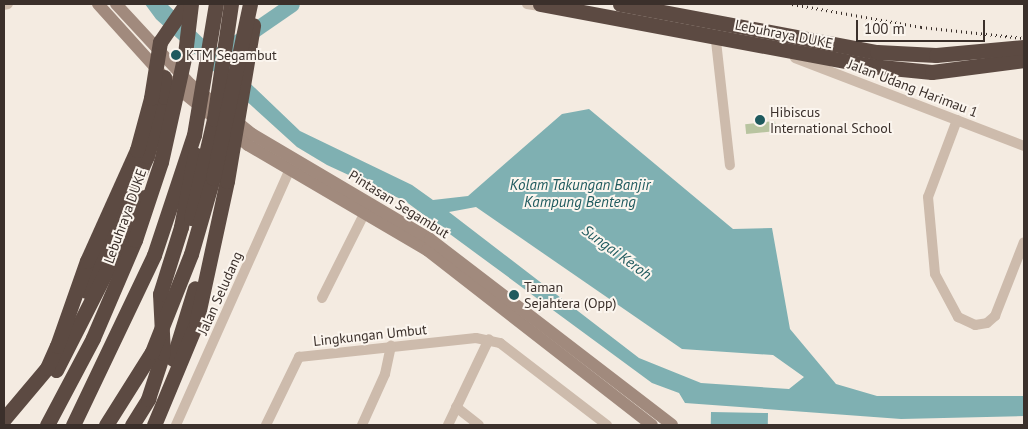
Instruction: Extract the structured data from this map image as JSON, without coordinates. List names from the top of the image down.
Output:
{
  "streets": {
    "highway": ["Lebuhraya DUKE"],
    "main road": ["Pintasan Segambut"],
    "street": ["Jalan Udang Harimau 1", "Jalan Seludang", "Lingkungan Umbut"]
  },
  "crossings": [
    ["Pintasan Segambut", "Jalan Seludang"]
  ],
  "water": ["Kolam Takungan Banjir Kampung Benteng", "Sungai Keroh"],
  "places": ["KTM Segambut", "Hibiscus International School", "Taman Sejahtera (Opp)"],
  "scale_bar": "100 m"
}
